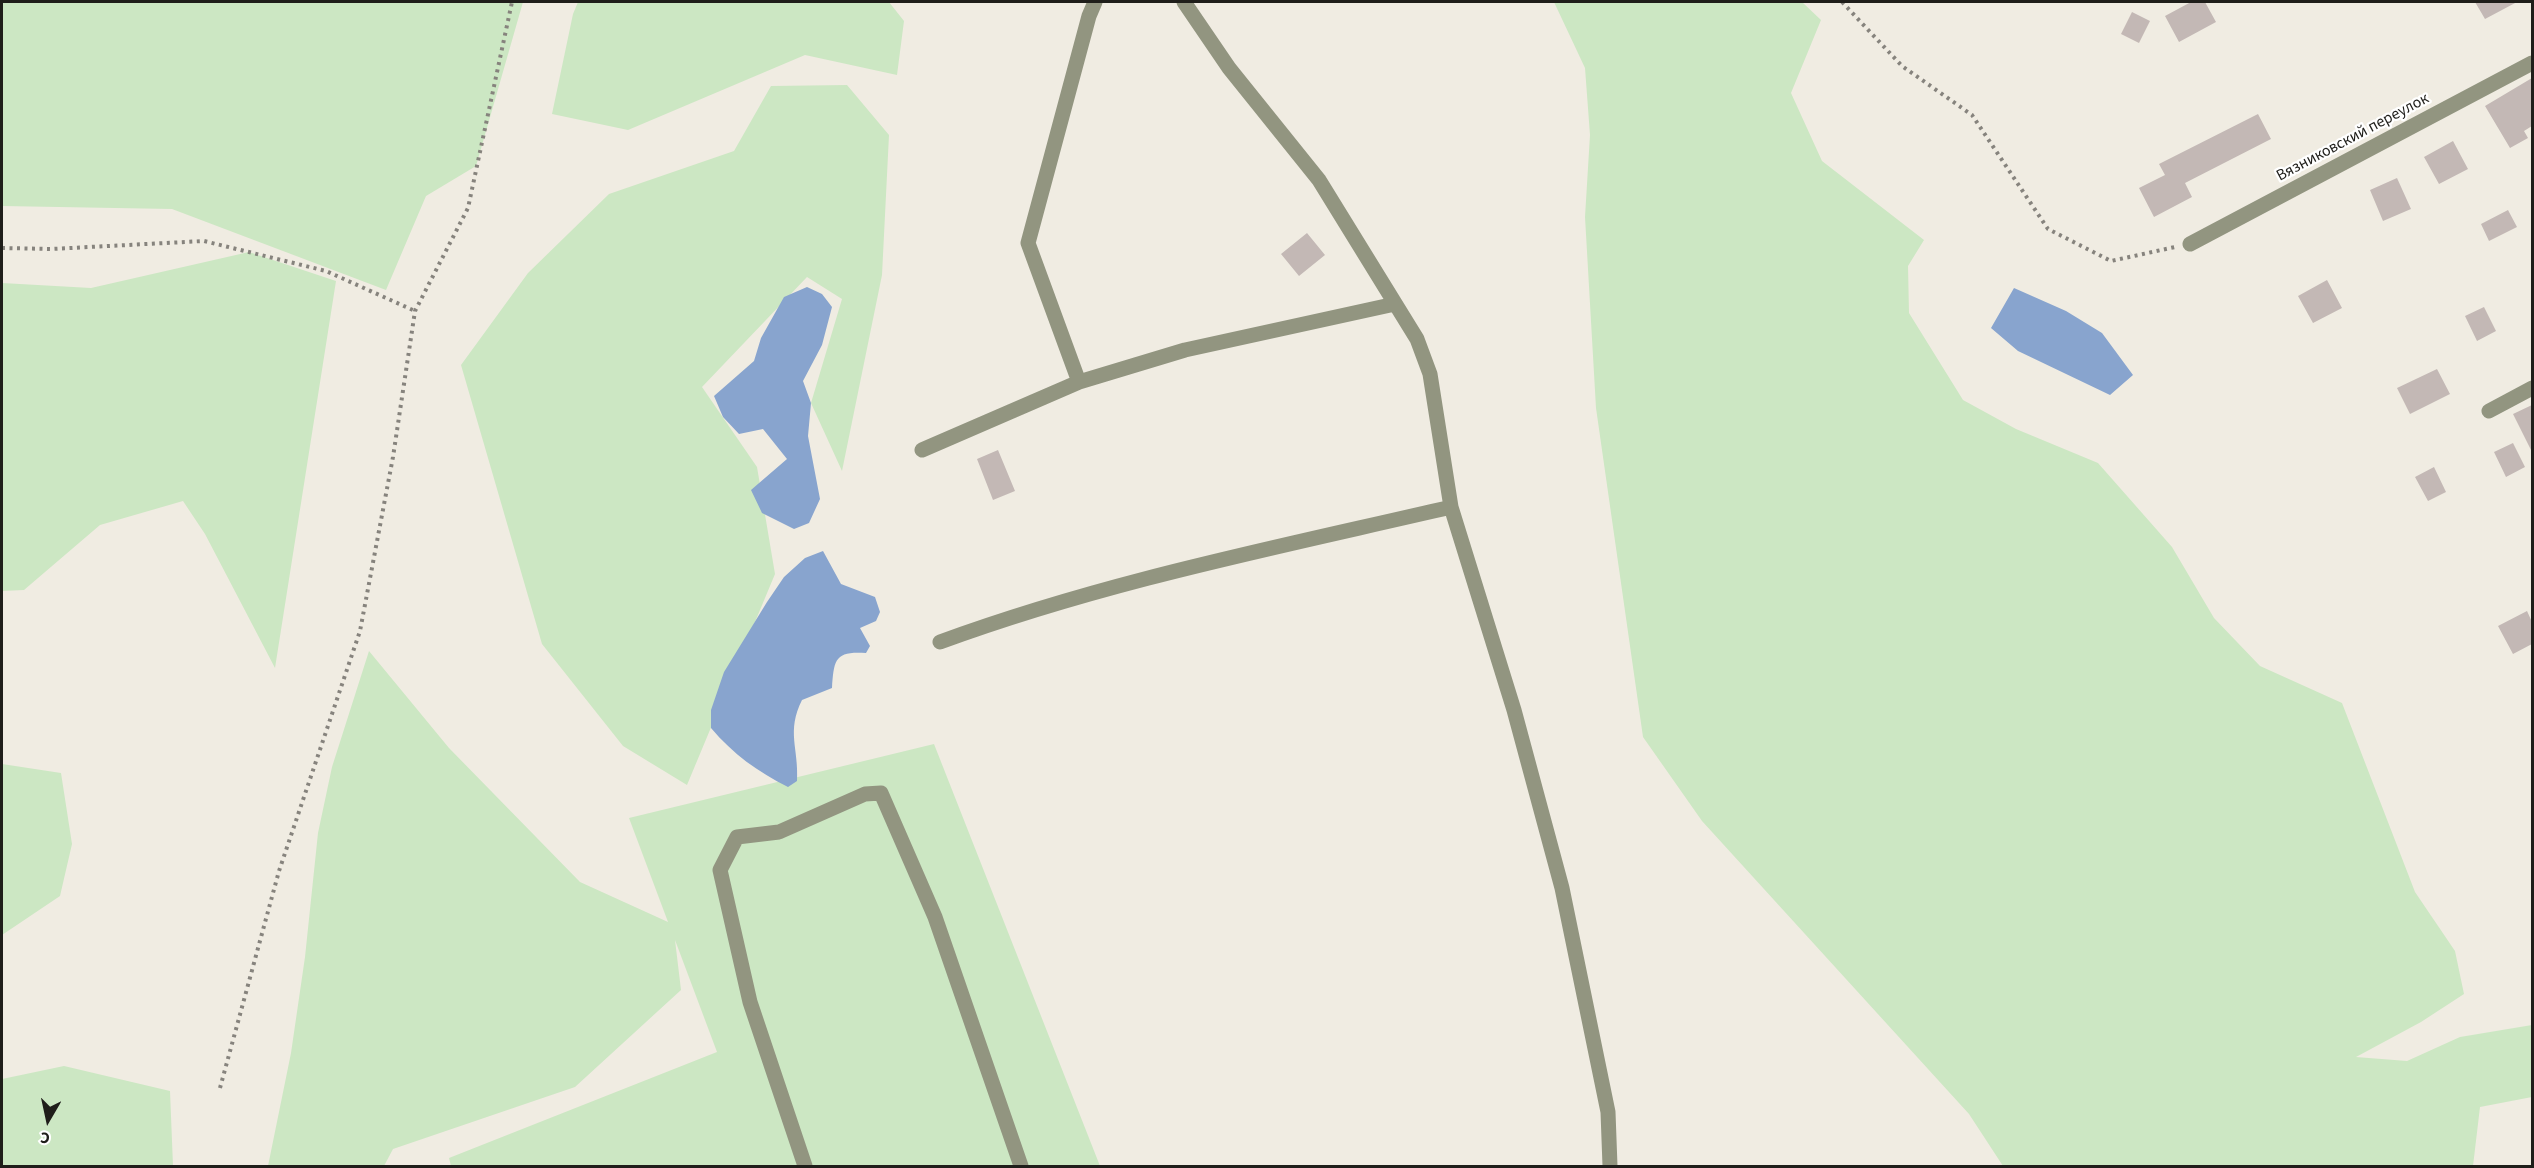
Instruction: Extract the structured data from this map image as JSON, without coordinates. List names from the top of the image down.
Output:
{
  "streets": {
    "street": ["Вязниковский переулок"]
  },
  "north": "bottom"
}
